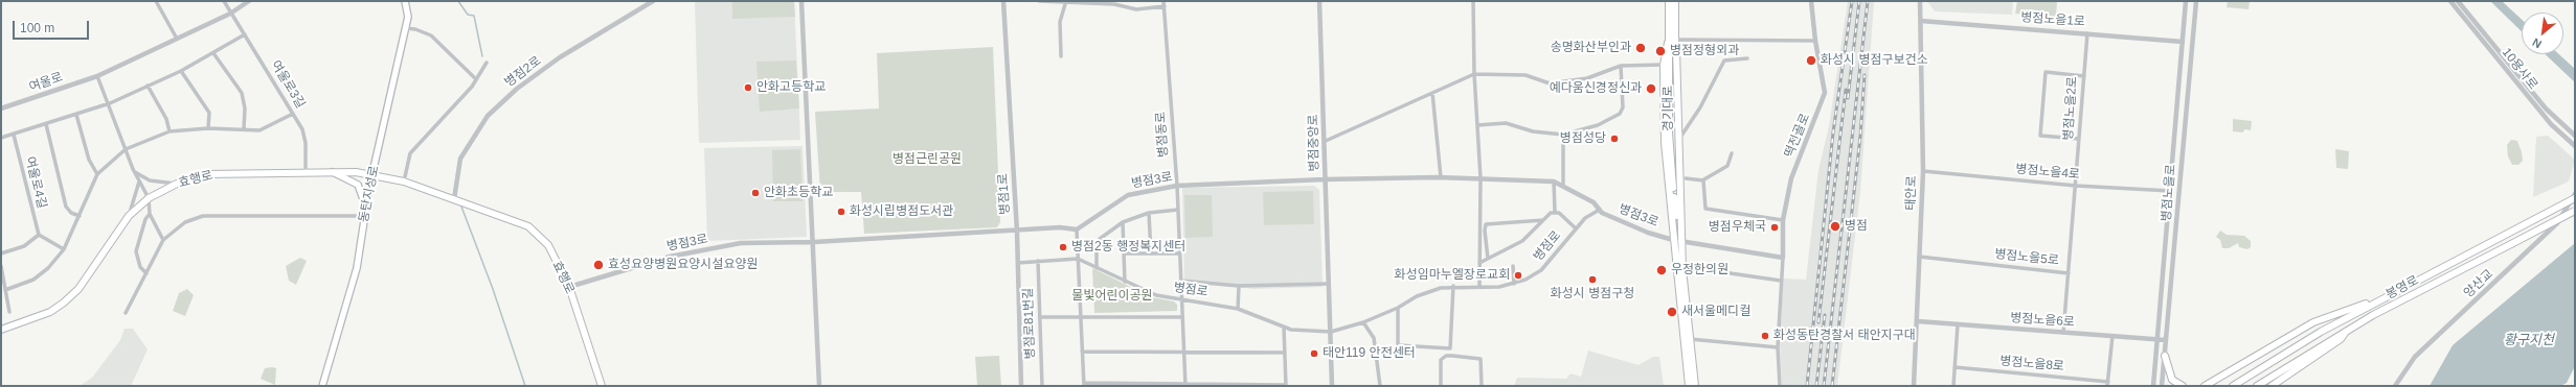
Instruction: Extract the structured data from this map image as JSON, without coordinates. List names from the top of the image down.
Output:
{
  "streets": {
    "main road": [
      "경기대로",
      "효행로",
      "동탄지성로",
      "봉영로"
    ],
    "street": [
      "병점노을1로",
      "10용사로",
      "병점2로",
      "여울로",
      "여울로3길",
      "병점노을2로",
      "병점동로",
      "떡전골로",
      "병점중앙로",
      "병점노을4로",
      "병점3로",
      "여울로4길",
      "태안로",
      "병점노을로",
      "병점1로",
      "병점로",
      "병점노을5로",
      "양산교",
      "병점노을6로",
      "병점로81번길",
      "병점노을8로"
    ]
  },
  "crossings": [
    ["병점노을1로", "병점노을2로"],
    ["병점노을1로", "태안로"],
    ["병점노을1로", "병점노을로"],
    ["병점2로", "효행로"],
    ["여울로", "여울로3길"],
    ["여울로3길", "효행로"],
    ["병점노을2로", "병점노을4로"],
    ["병점노을2로", "병점노을5로"],
    ["병점동로", "병점3로"],
    ["병점동로", "병점로"],
    ["떡전골로", "병점3로"],
    ["병점중앙로", "병점3로"],
    ["병점중앙로", "병점로"],
    ["병점노을4로", "태안로"],
    ["병점노을4로", "병점노을로"],
    ["병점노을4로", "병점노을5로"],
    ["효행로", "병점3로"],
    ["효행로", "동탄지성로"],
    ["병점3로", "병점1로"],
    ["병점3로", "병점로"],
    ["태안로", "병점노을5로"],
    ["태안로", "병점노을6로"],
    ["병점노을로", "병점노을6로"],
    ["병점1로", "병점로"],
    ["병점로", "병점로81번길"]
  ],
  "water": ["황구지천"],
  "parks": ["병점근린공원", "물빛어린이공원"],
  "places": [
    "송명화산부인과",
    "병점정형외과",
    "화성시 병점구보건소",
    "안화고등학교",
    "예다움신경정신과",
    "병점성당",
    "안화초등학교",
    "화성시립병점도서관",
    "병점",
    "병점우체국",
    "병점2동 행정복지센터",
    "효성요양병원요양시설요양원",
    "우정한의원",
    "화성임마누엘장로교회",
    "화성시 병점구청",
    "새서울메디컬",
    "화성동탄경찰서 태안지구대",
    "태안119 안전센터"
  ],
  "scale_bar": "100 m",
  "north": "bottom left"
}
